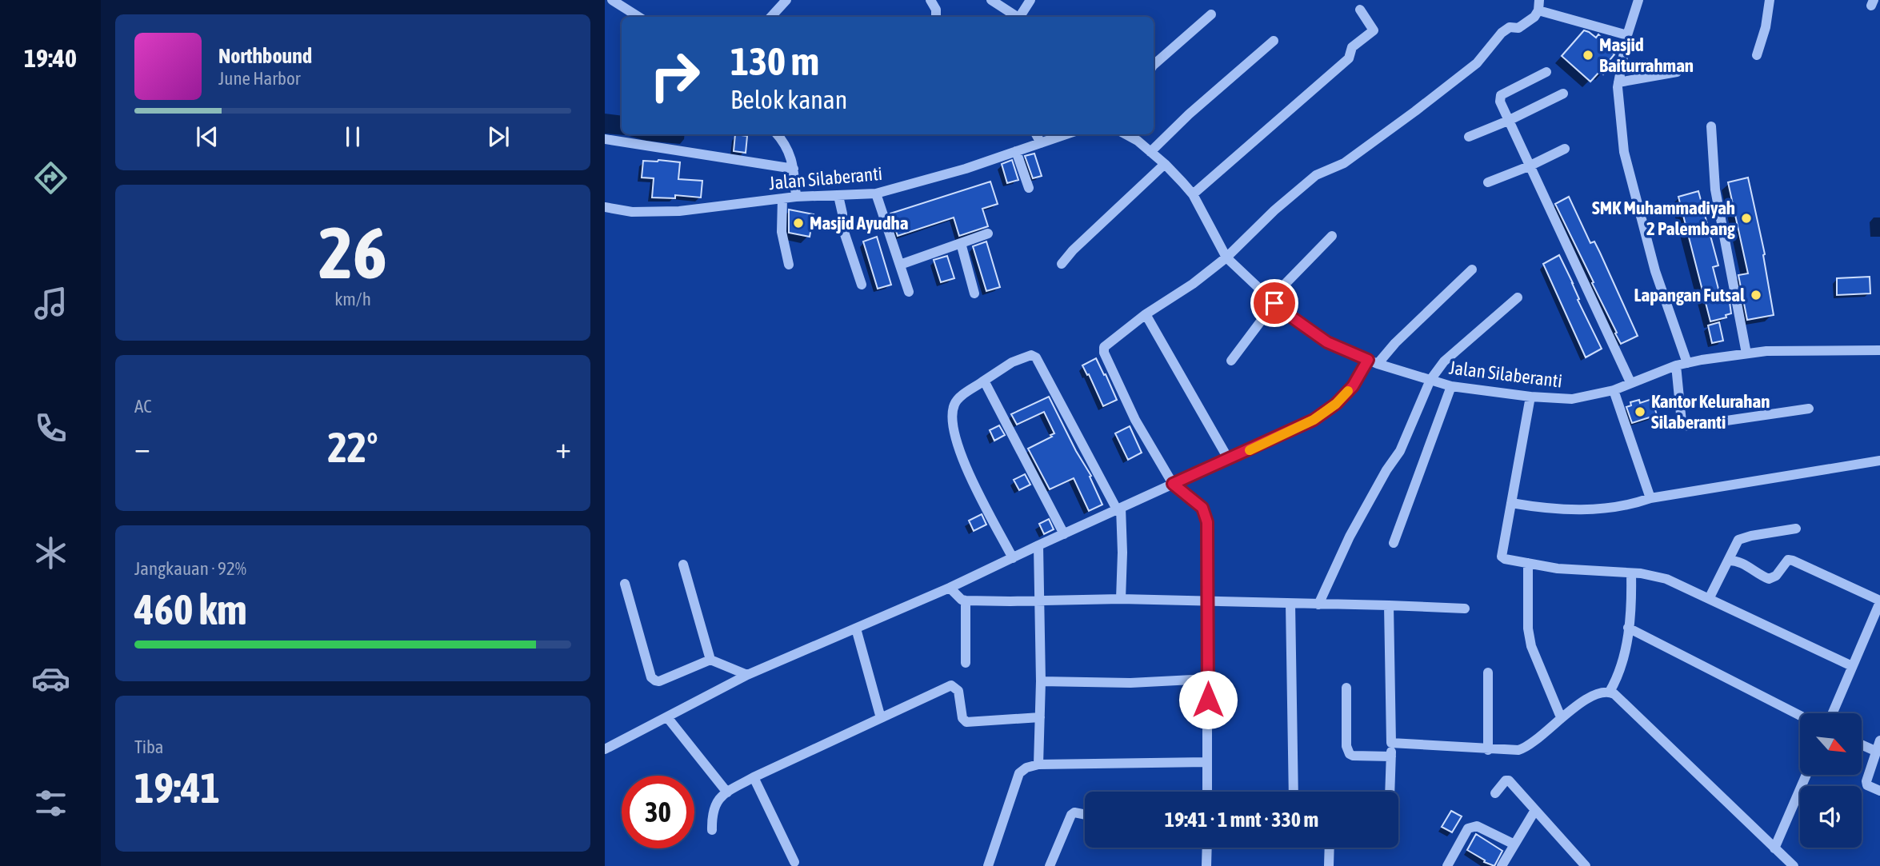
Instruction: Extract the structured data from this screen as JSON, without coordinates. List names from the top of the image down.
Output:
{
  "streets": {
    "street": ["Jalan Silaberanti"]
  },
  "places": [
    "Masjid Baiturrahman",
    "SMK Muhammadiyah 2 Palembang",
    "Masjid Ayudha",
    "Lapangan Futsal",
    "Kantor Kelurahan Silaberanti"
  ],
  "north": "bottom right",
  "page": {
    "tabs": "19:40",
    "turn": ["130 m", "Belok kanan"],
    "song": ["Northbound", "June Harbor"],
    "tile": [
      ["26", "km/h"],
      "AC",
      ["Jangkauan · 92%", "460 km"],
      ["Tiba", "19:41"]
    ],
    "heat": ["−", "22°", "+"],
    "limit": "30",
    "trip": "19:41 · 1 mnt · 330 m"
  }
}
